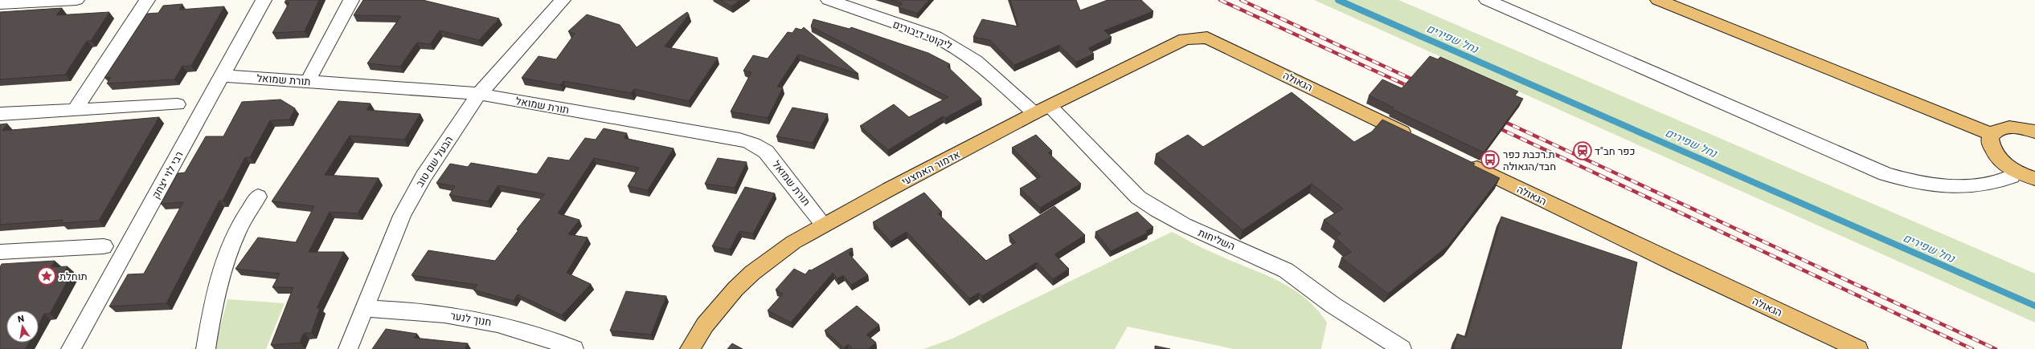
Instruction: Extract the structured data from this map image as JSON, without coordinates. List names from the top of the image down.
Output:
{
  "streets": {
    "main road": ["הגאולה", "אדמור האמצעי"],
    "street": [
      "ליקוטי דיבורים",
      "תורת שמואל",
      "הבעל שם טוב",
      "רבי לוי יצחק",
      "השליחות",
      "חנוך לנער"
    ]
  },
  "crossings": [
    ["ליקוטי דיבורים", "אדמור האמצעי"],
    ["ליקוטי דיבורים", "השליחות"],
    ["תורת שמואל", "הבעל שם טוב"],
    ["תורת שמואל", "אדמור האמצעי"],
    ["תורת שמואל", "רבי לוי יצחק"],
    ["הגאולה", "אדמור האמצעי"],
    ["הבעל שם טוב", "חנוך לנער"],
    ["אדמור האמצעי", "השליחות"]
  ],
  "water": ["נחל שפירים"],
  "places": {
    "station": ["כפר חב\"ד"],
    "bus stop": ["ת.רכבת כפר חבד/הגאולה"],
    "place": ["תוחלת"]
  },
  "north": "top"
}
